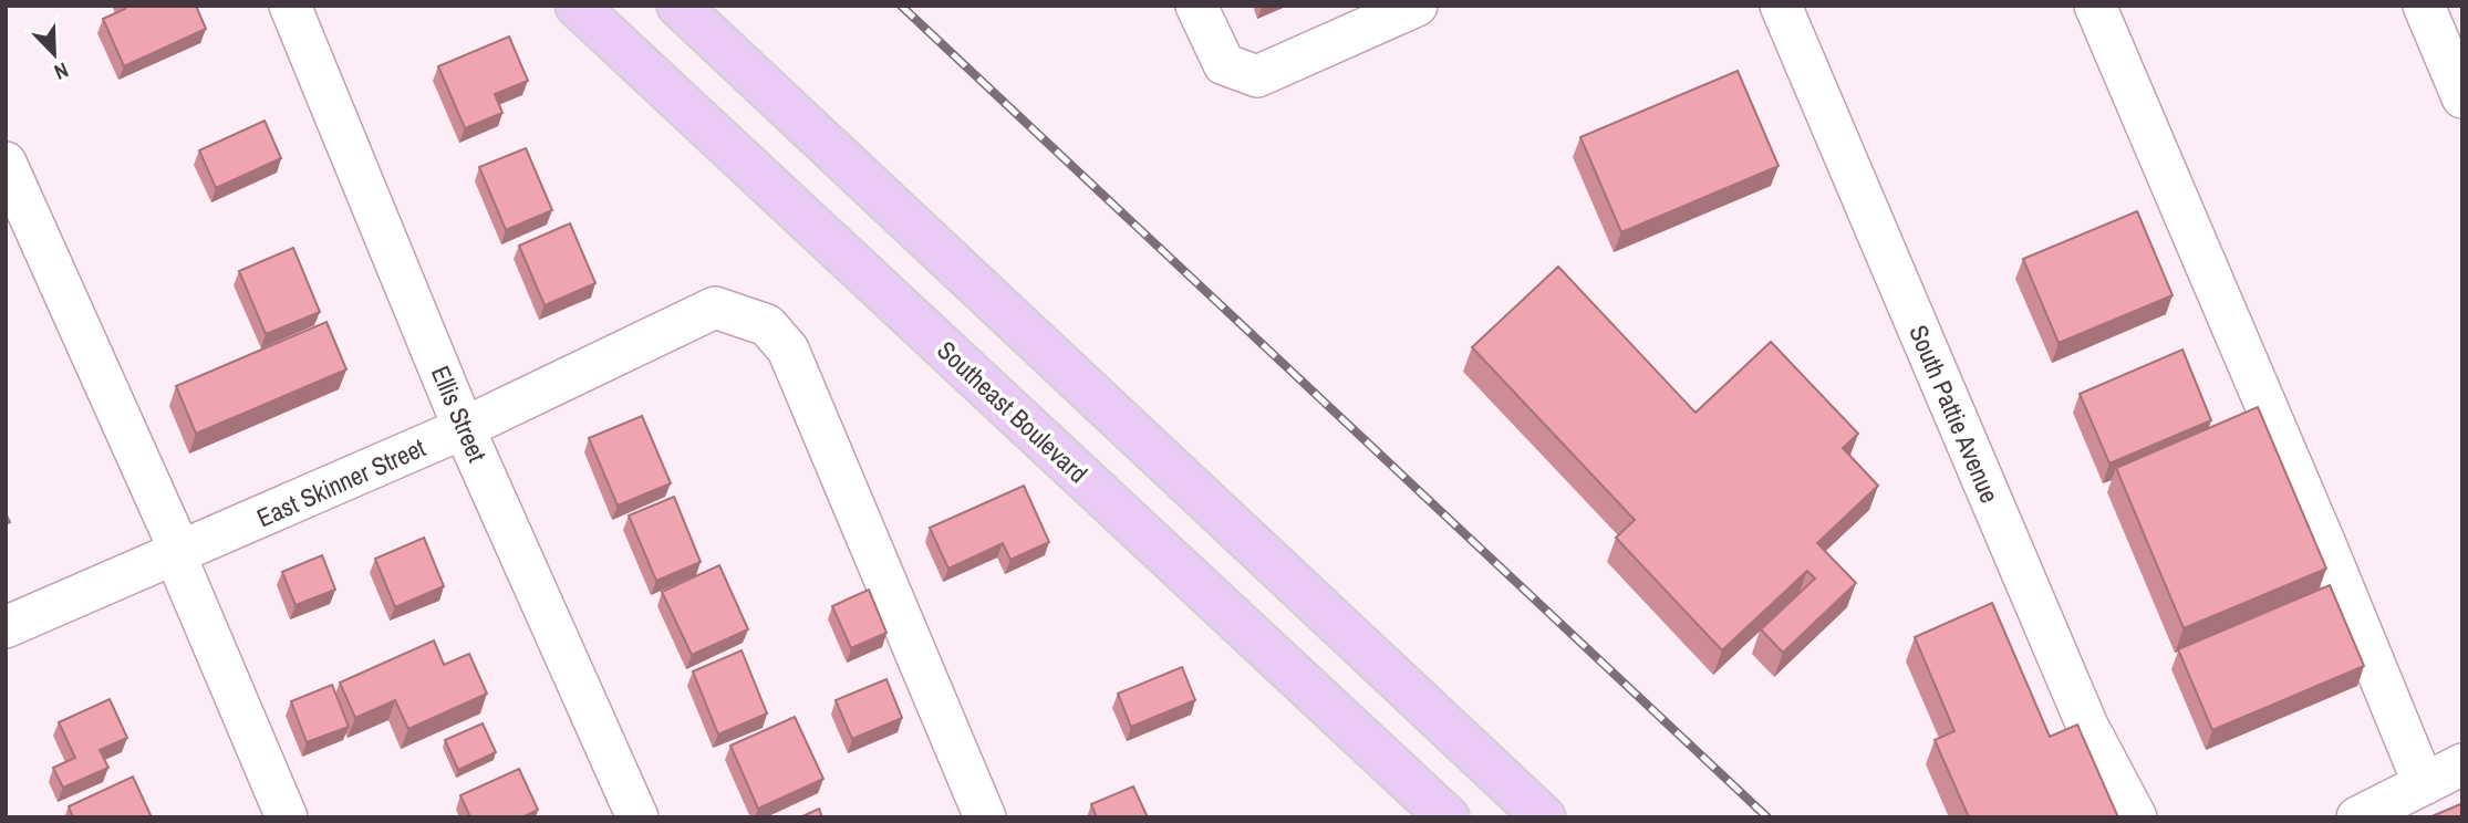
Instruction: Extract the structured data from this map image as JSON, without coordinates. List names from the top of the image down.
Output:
{
  "streets": {
    "main road": ["Southeast Boulevard"],
    "street": ["Ellis Street", "South Pattie Avenue", "East Skinner Street"]
  },
  "crossings": [
    ["Ellis Street", "East Skinner Street"]
  ],
  "north": "bottom right"
}
